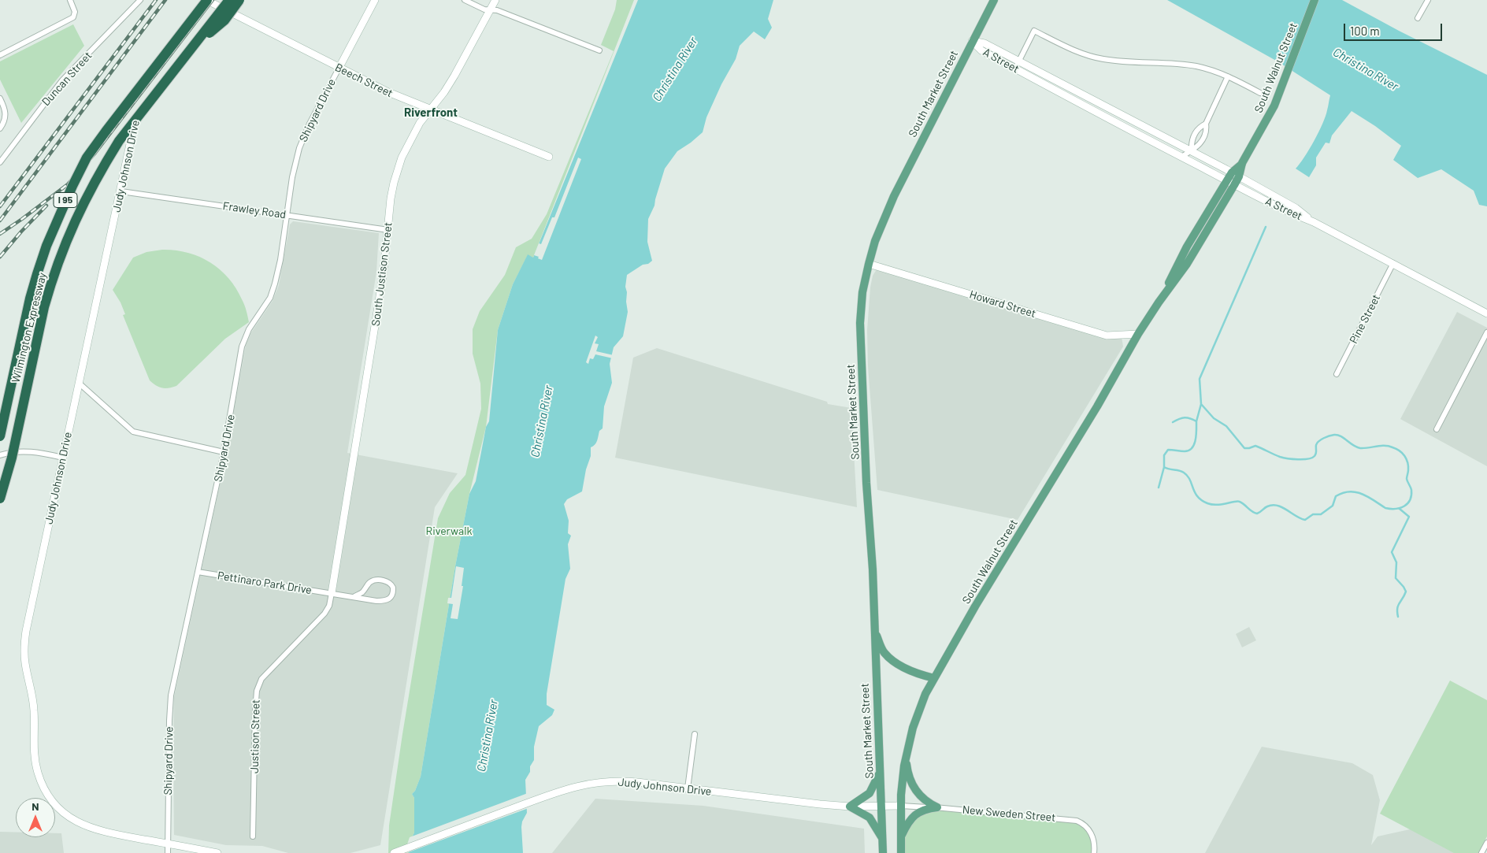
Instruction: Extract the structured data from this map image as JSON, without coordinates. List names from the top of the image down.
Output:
{
  "streets": {
    "highway": ["I 95", "Wilmington Expressway"],
    "main road": ["South Walnut Street", "South Market Street"],
    "street": [
      "A Street",
      "Duncan Street",
      "Beech Street",
      "Shipyard Drive",
      "Judy Johnson Drive",
      "Frawley Road",
      "South Justison Street",
      "Howard Street",
      "Pine Street",
      "Pettinaro Park Drive",
      "Justison Street",
      "New Sweden Street"
    ]
  },
  "crossings": [
    ["A Street", "South Walnut Street"],
    ["A Street", "South Market Street"],
    ["A Street", "Pine Street"],
    ["South Walnut Street", "Judy Johnson Drive"],
    ["South Walnut Street", "Howard Street"],
    ["South Walnut Street", "New Sweden Street"],
    ["Beech Street", "Shipyard Drive"],
    ["Beech Street", "Judy Johnson Drive"],
    ["Beech Street", "South Justison Street"],
    ["Beech Street", "Wilmington Expressway"],
    ["South Market Street", "Judy Johnson Drive"],
    ["South Market Street", "Howard Street"],
    ["Shipyard Drive", "Judy Johnson Drive"],
    ["Shipyard Drive", "Frawley Road"],
    ["Shipyard Drive", "Pettinaro Park Drive"],
    ["Judy Johnson Drive", "Frawley Road"],
    ["Judy Johnson Drive", "New Sweden Street"],
    ["Frawley Road", "South Justison Street"],
    ["South Justison Street", "Pettinaro Park Drive"],
    ["South Justison Street", "Justison Street"],
    ["Pettinaro Park Drive", "Justison Street"]
  ],
  "districts": ["Riverfront"],
  "water": ["Christina River"],
  "parks": ["Riverwalk"],
  "scale_bar": "100 m",
  "north": "top"
}
